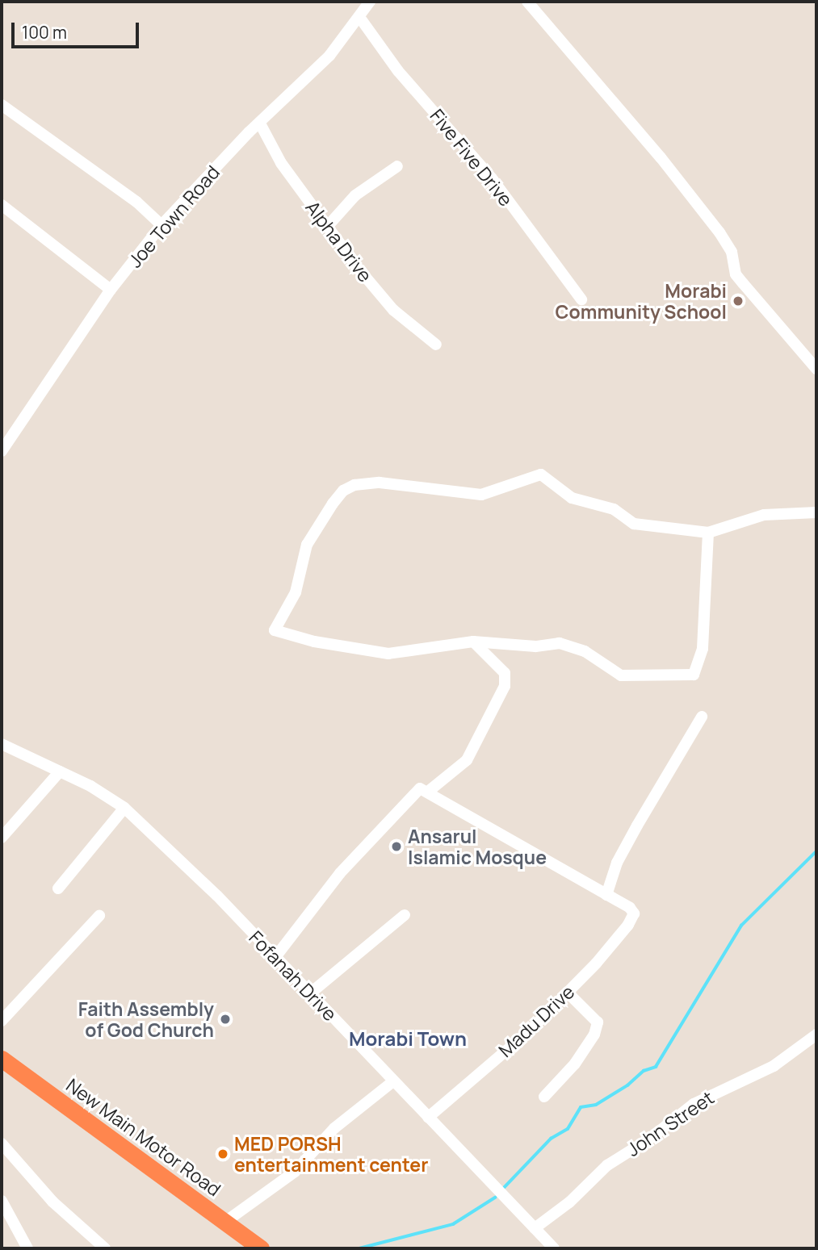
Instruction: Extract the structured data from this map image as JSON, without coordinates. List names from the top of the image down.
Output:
{
  "streets": {
    "highway": ["New Main Motor Road"],
    "street": [
      "Five Five Drive",
      "Joe Town Road",
      "Alpha Drive",
      "Fofanah Drive",
      "Madu Drive",
      "John Street"
    ]
  },
  "crossings": [
    ["Five Five Drive", "Joe Town Road"],
    ["Joe Town Road", "Alpha Drive"],
    ["Fofanah Drive", "Madu Drive"],
    ["Fofanah Drive", "John Street"]
  ],
  "districts": ["Morabi Town"],
  "places": [
    "Morabi Community School",
    "Ansarul Islamic Mosque",
    "Faith Assembly of God Church",
    "MED PORSH entertainment center"
  ],
  "scale_bar": "100 m"
}
